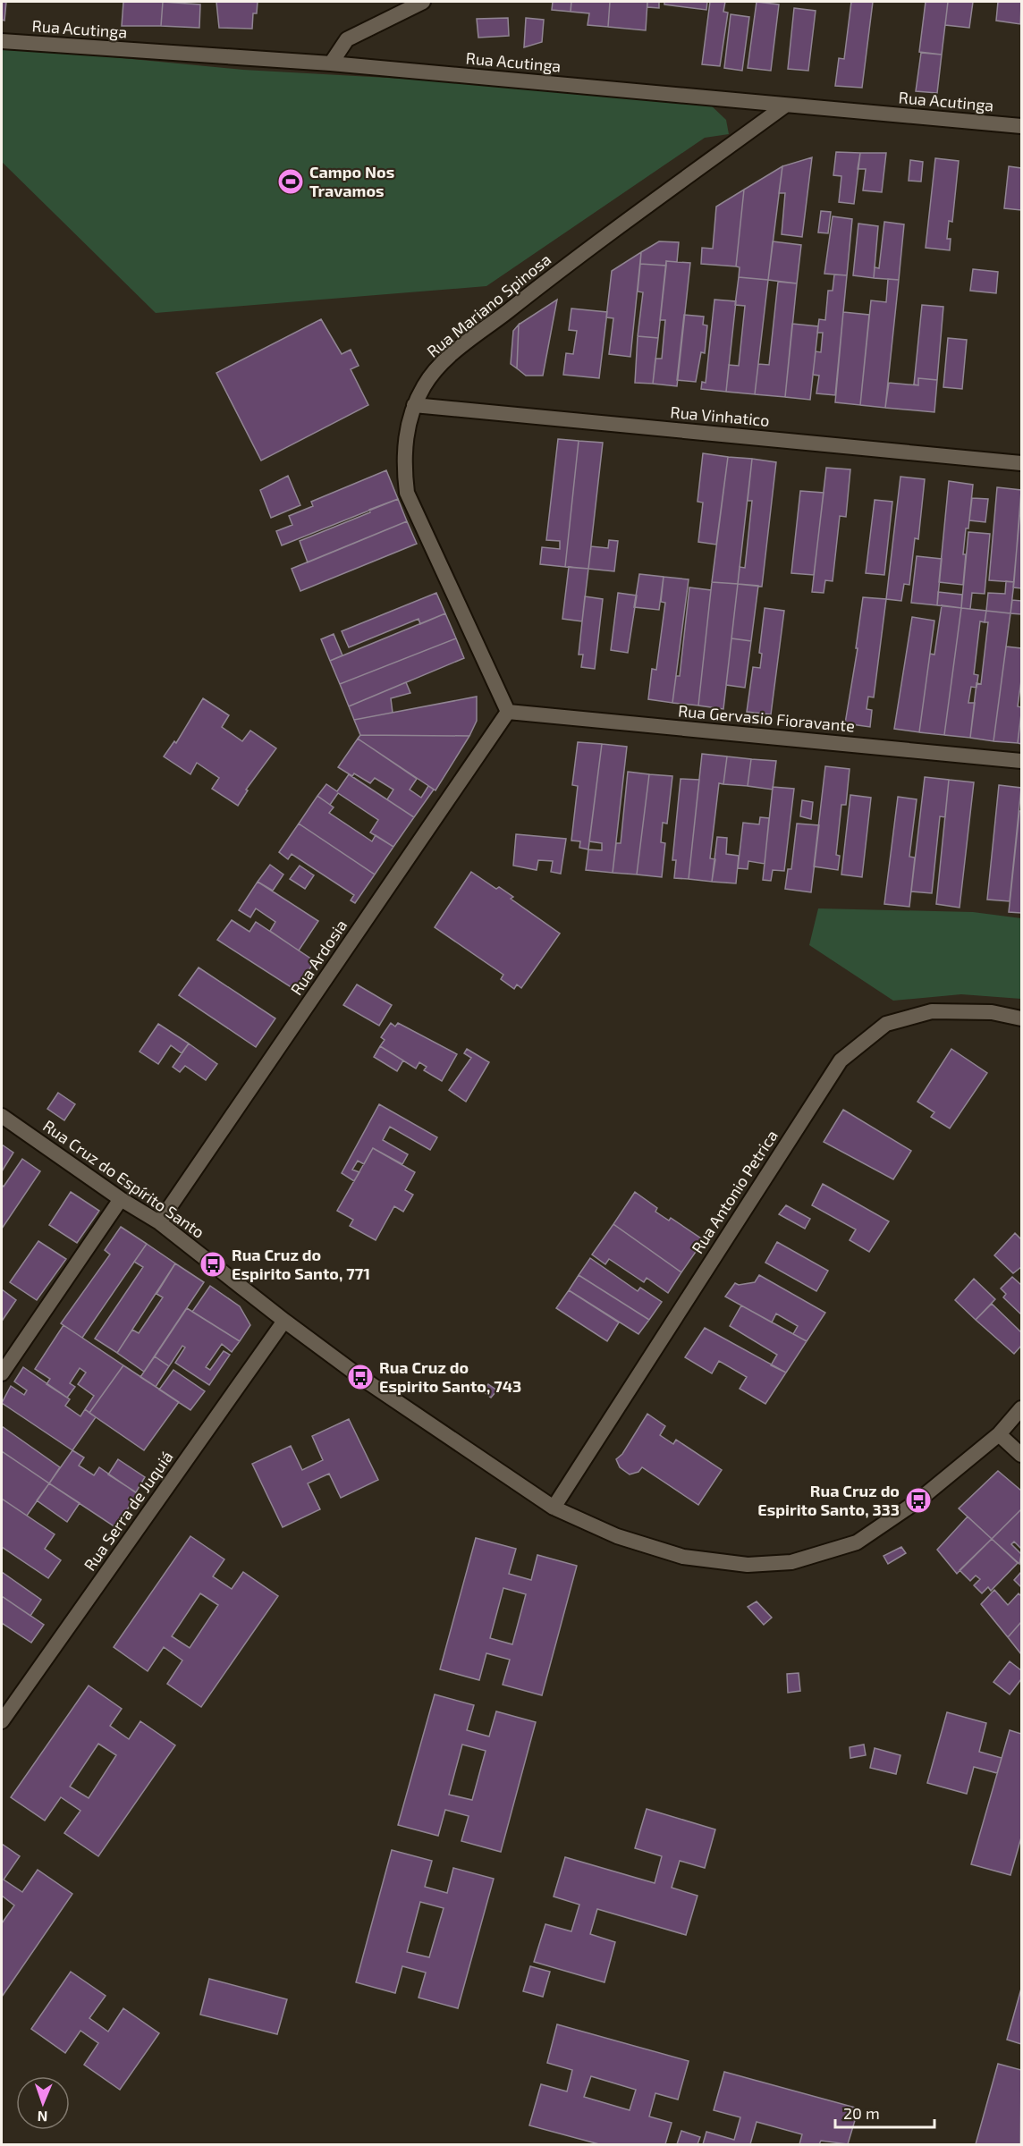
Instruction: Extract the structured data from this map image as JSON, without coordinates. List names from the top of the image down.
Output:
{
  "streets": {
    "street": [
      "Rua Acutinga",
      "Rua Mariano Spinosa",
      "Rua Vinhatico",
      "Rua Gervasio Fioravante",
      "Rua Ardosia",
      "Rua Cruz do Espírito Santo",
      "Rua Antonio Petrica",
      "Rua Serra de Juquiá"
    ]
  },
  "crossings": [
    ["Rua Acutinga", "Rua Mariano Spinosa"],
    ["Rua Mariano Spinosa", "Rua Vinhatico"],
    ["Rua Mariano Spinosa", "Rua Gervasio Fioravante"],
    ["Rua Mariano Spinosa", "Rua Ardosia"],
    ["Rua Gervasio Fioravante", "Rua Ardosia"],
    ["Rua Ardosia", "Rua Cruz do Espírito Santo"],
    ["Rua Cruz do Espírito Santo", "Rua Antonio Petrica"],
    ["Rua Cruz do Espírito Santo", "Rua Serra de Juquiá"]
  ],
  "places": {
    "sports": ["Campo Nos Travamos"],
    "bus stop": ["Rua Cruz do Espirito Santo, 771", "Rua Cruz do Espirito Santo, 743", "Rua Cruz do Espirito Santo, 333"]
  },
  "scale_bar": "20 m",
  "north": "bottom"
}
